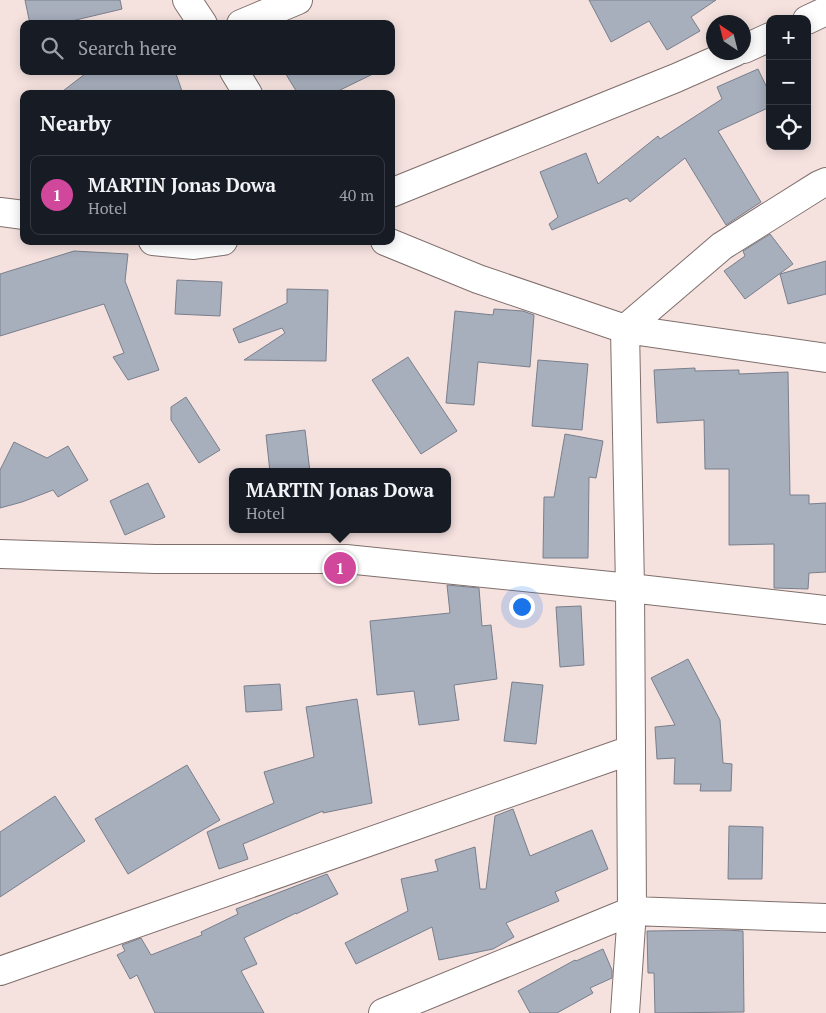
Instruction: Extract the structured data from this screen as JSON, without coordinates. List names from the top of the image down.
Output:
{
  "north": "top left",
  "page": {
    "map_buttons": ["+", "−"],
    "search": "Search here",
    "heading": "Nearby",
    "list": [
      {
        "mark": "1",
        "name": "MARTIN Jonas Dowa",
        "note": "Hotel",
        "value": "40 m"
      }
    ],
    "popup": ["MARTIN Jonas Dowa", "Hotel"],
    "pins": "1"
  }
}
